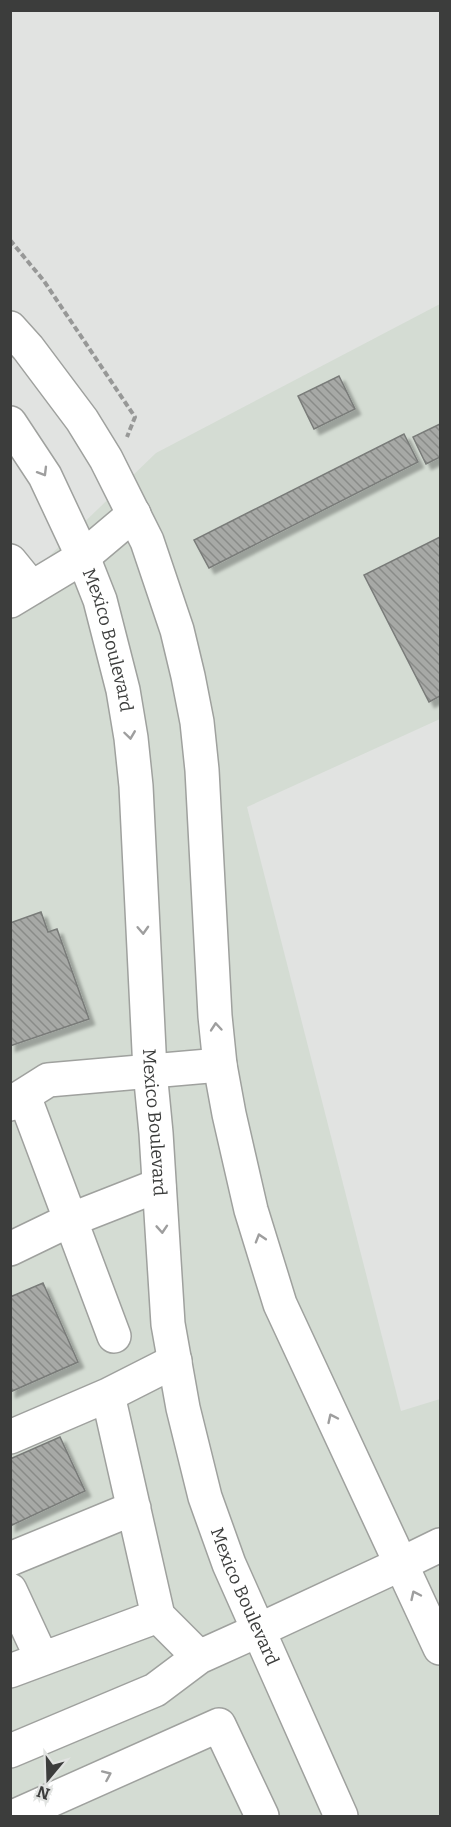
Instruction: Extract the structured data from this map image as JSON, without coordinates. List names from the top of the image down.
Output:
{
  "streets": {
    "main road": ["Mexico Boulevard"]
  },
  "north": "bottom"
}
